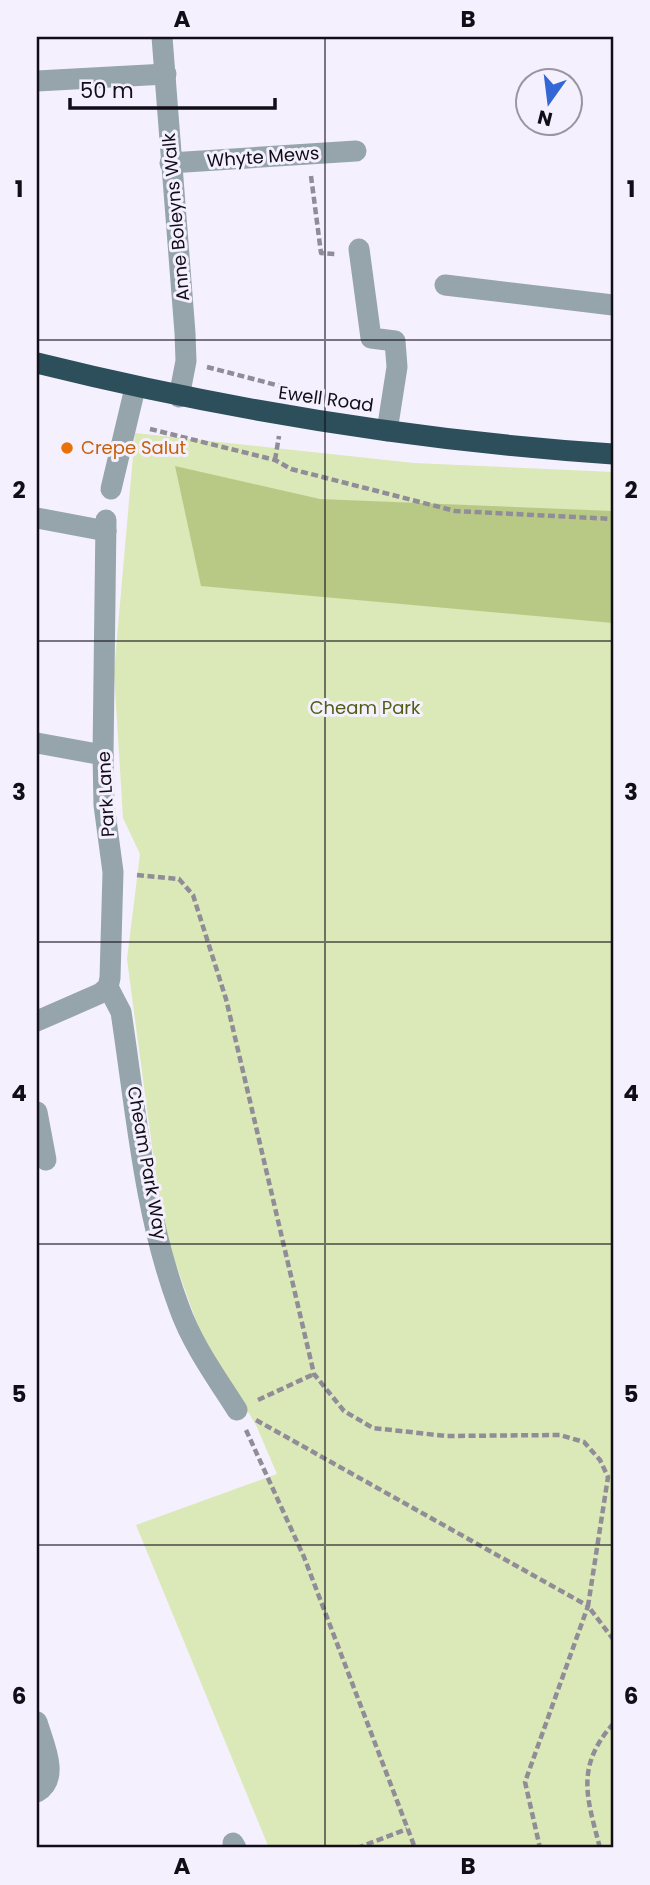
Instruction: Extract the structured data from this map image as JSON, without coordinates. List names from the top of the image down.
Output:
{
  "streets": {
    "highway": ["Ewell Road"],
    "street": [
      "Whyte Mews",
      "Anne Boleyns Walk",
      "Park Lane",
      "Cheam Park Way"
    ]
  },
  "crossings": [
    ["Whyte Mews", "Anne Boleyns Walk"],
    ["Anne Boleyns Walk", "Ewell Road"],
    ["Park Lane", "Cheam Park Way"]
  ],
  "parks": ["Cheam Park"],
  "places": ["Crepe Salut"],
  "scale_bar": "50 m",
  "north": "bottom",
  "grid": {
    "columns": ["A", "B"],
    "rows": [
      "1",
      "2",
      "3",
      "4",
      "5",
      "6"
    ]
  }
}
